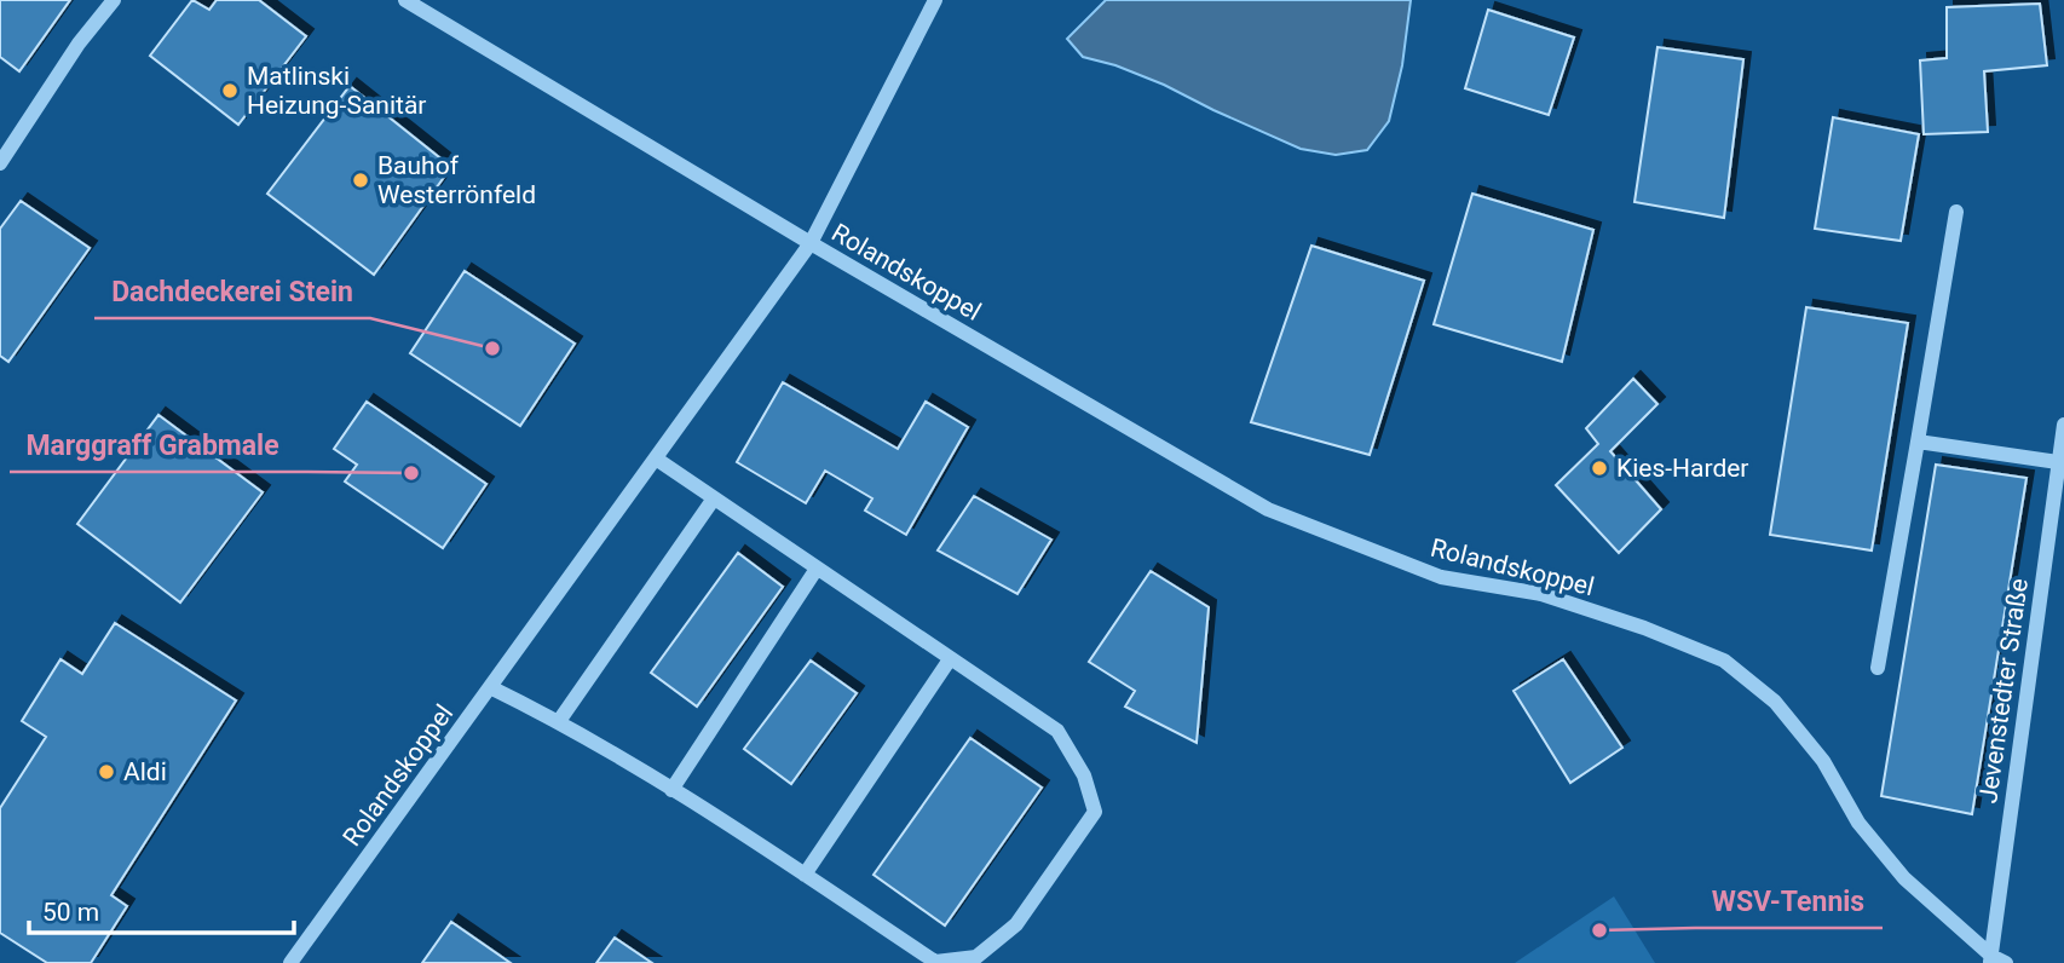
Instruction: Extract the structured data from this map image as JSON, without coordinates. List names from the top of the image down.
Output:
{
  "streets": {
    "street": ["Rolandskoppel", "Jevenstedter Straße"]
  },
  "crossings": [
    ["Rolandskoppel", "Jevenstedter Straße"]
  ],
  "places": [
    "Matlinski Heizung-Sanitär",
    "Bauhof Westerrönfeld",
    "Dachdeckerei Stein",
    "Kies-Harder",
    "Marggraff Grabmale",
    "Aldi",
    "WSV-Tennis"
  ],
  "scale_bar": "50 m"
}
